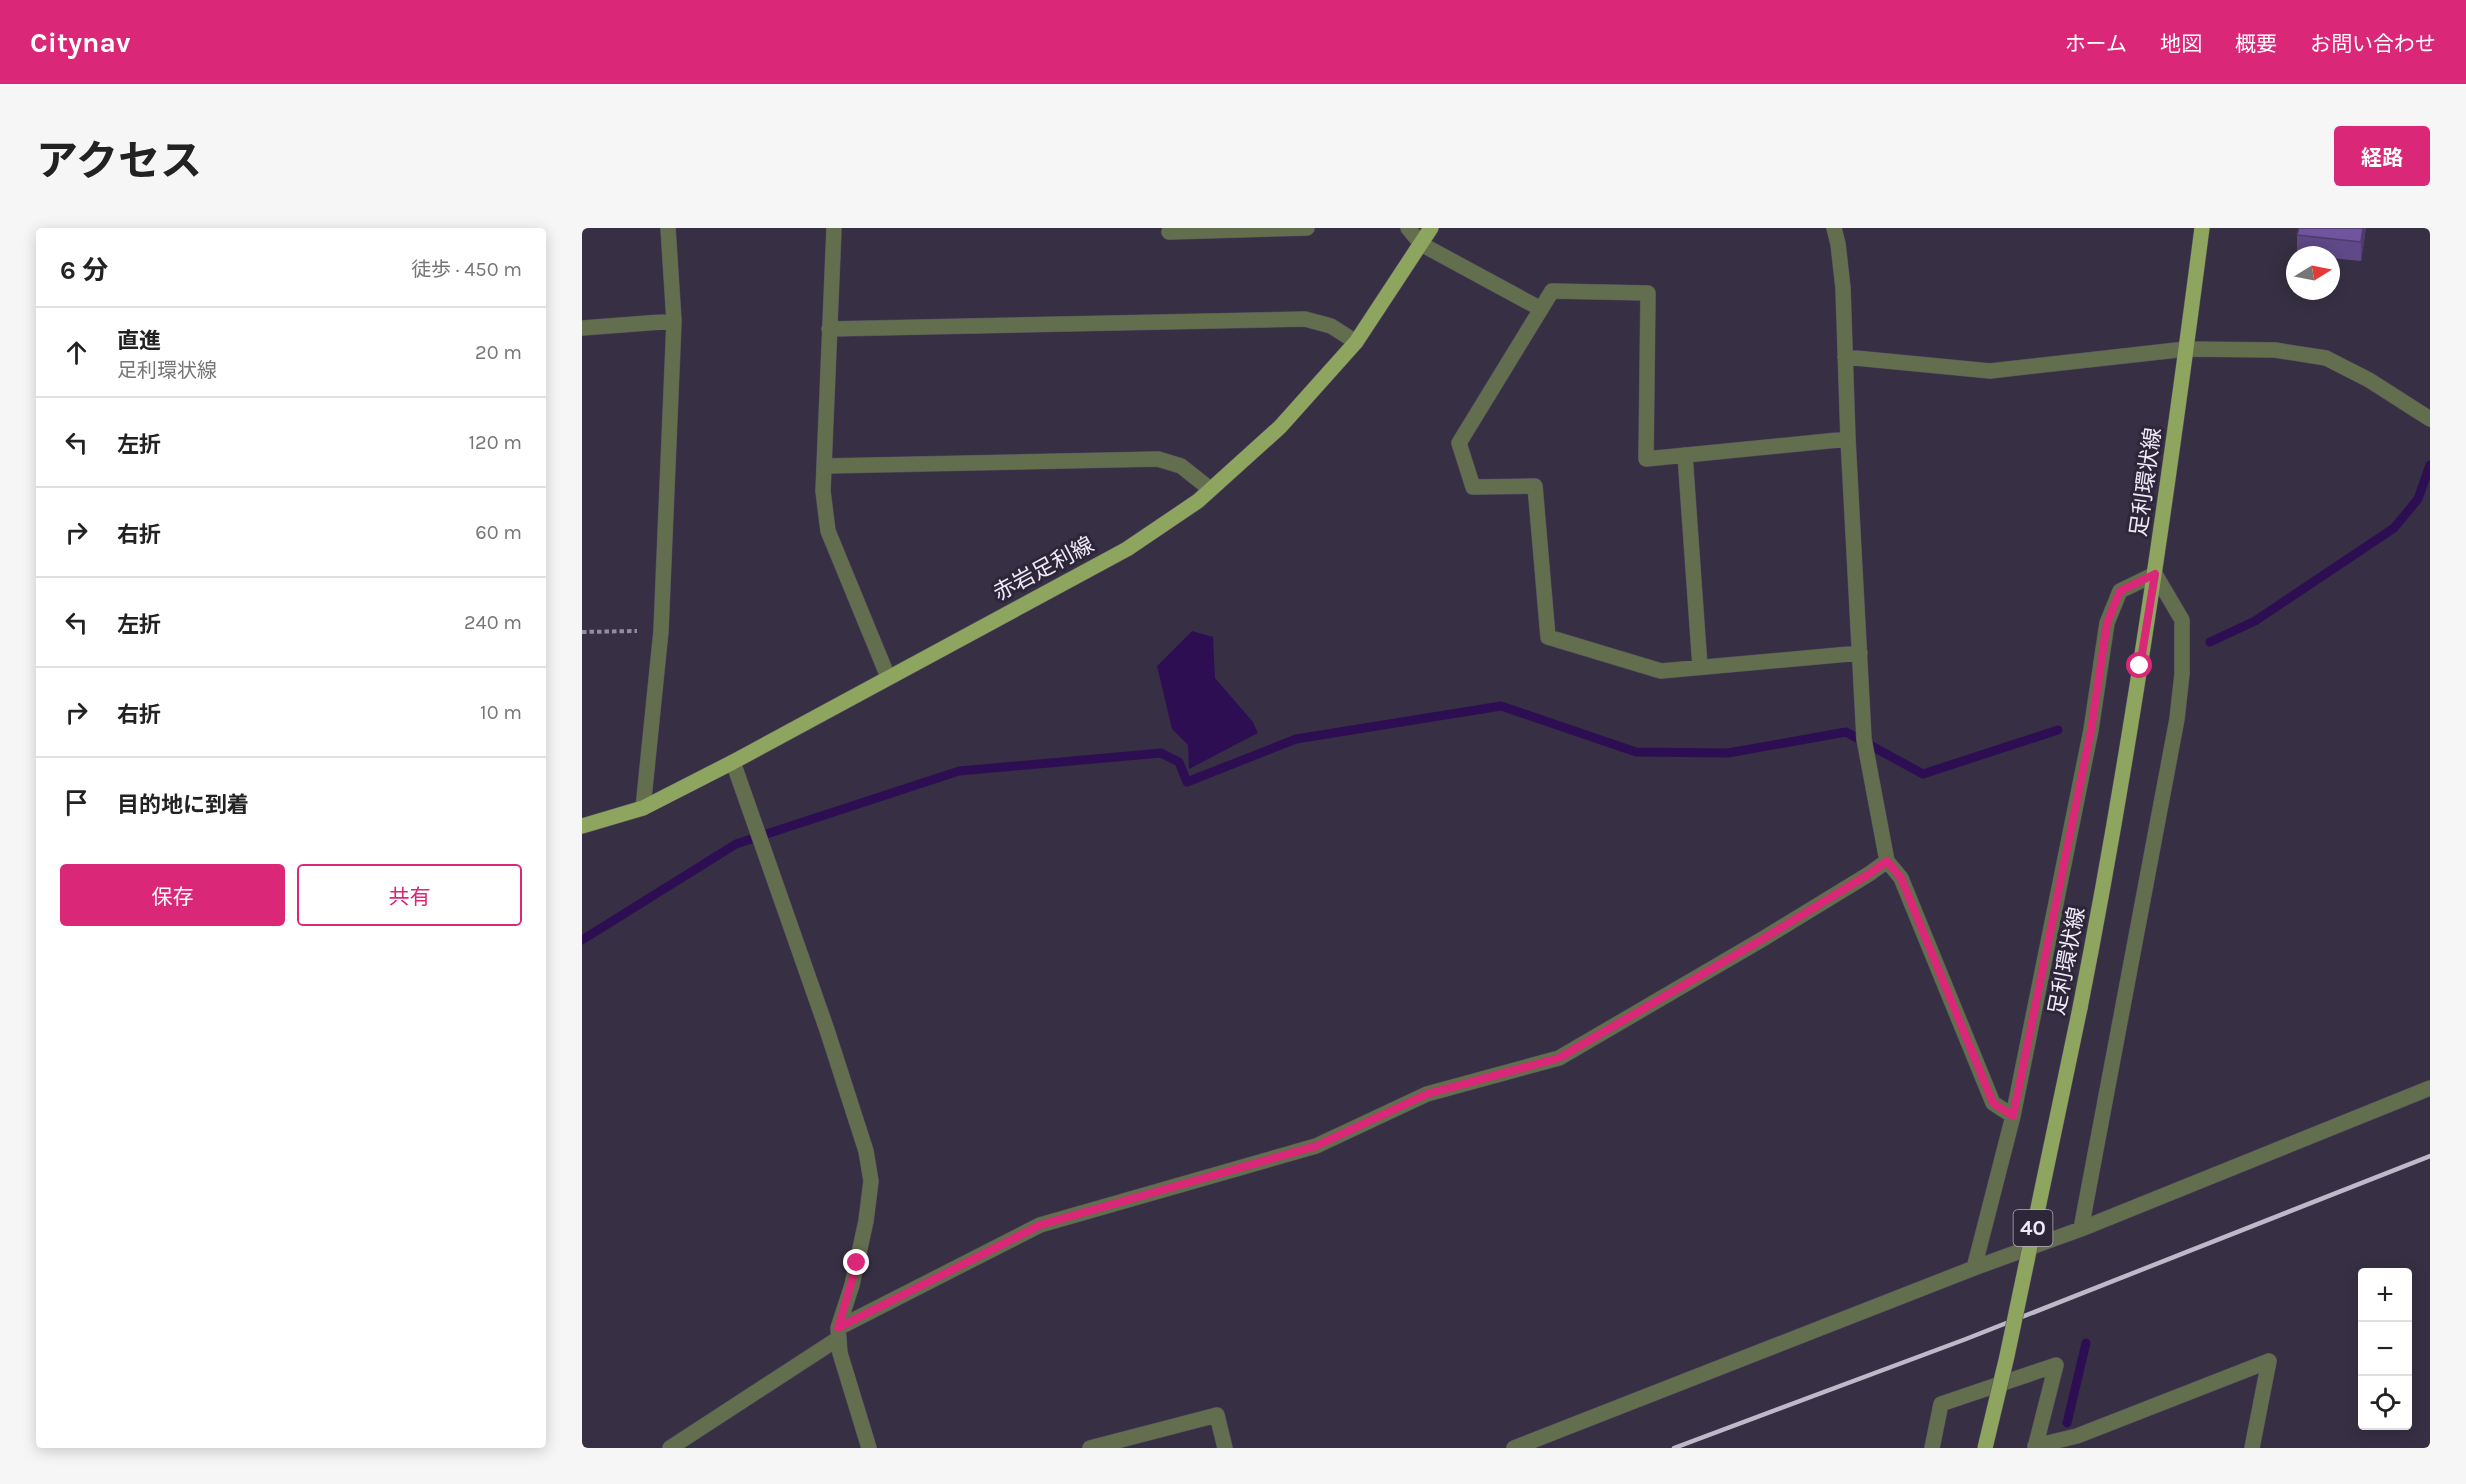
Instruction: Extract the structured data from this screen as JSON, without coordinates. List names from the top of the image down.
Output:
{
  "streets": {
    "main road": ["足利環状線", "赤岩足利線", "40"]
  },
  "north": "right",
  "page": {
    "header": "Citynav",
    "nav": [
      "ホーム",
      "地図",
      "概要",
      "お問い合わせ"
    ],
    "title": "アクセス",
    "buttons": [
      "経路",
      ["保存", "共有"]
    ],
    "heading": ["6 分", "徒歩 · 450 m"],
    "list": [
      ["直進", "足利環状線", "20 m"],
      ["左折", "120 m"],
      ["右折", "60 m"],
      ["左折", "240 m"],
      ["右折", "10 m"],
      "目的地に到着"
    ],
    "map_buttons": ["+", "−"]
  }
}
